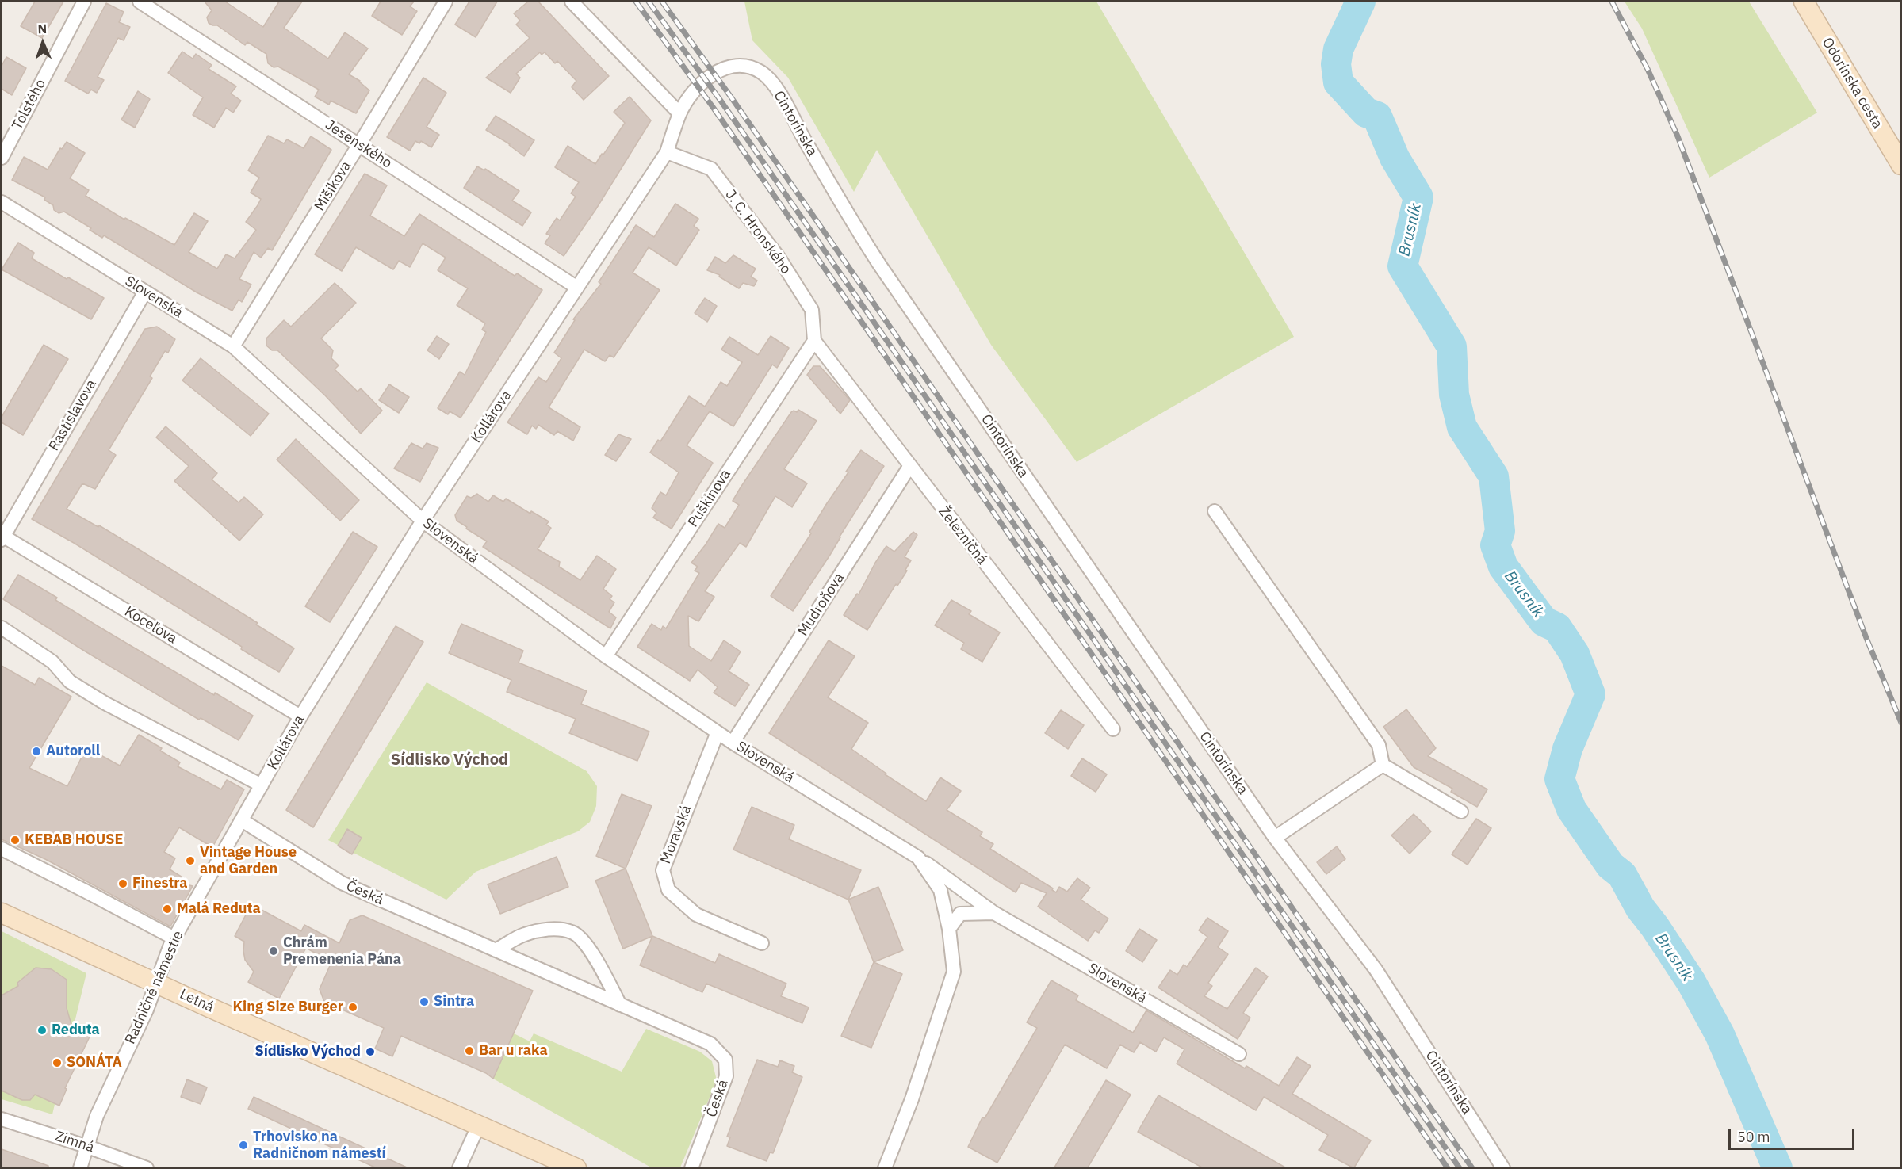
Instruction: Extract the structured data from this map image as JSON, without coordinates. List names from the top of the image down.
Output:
{
  "streets": {
    "street": [
      "Odorínska cesta",
      "Tolstého",
      "Cintorínska",
      "Jesenského",
      "Mišíkova",
      "J. C. Hronského",
      "Slovenská",
      "Rastislavova",
      "Kollárova",
      "Puškinova",
      "Železničná",
      "Mudroňova",
      "Koceľova",
      "Moravská",
      "Česká",
      "Radničné námestie",
      "Letná",
      "Zimná"
    ]
  },
  "crossings": [
    ["Cintorínska", "Kollárova"],
    ["Jesenského", "Mišíkova"],
    ["Jesenského", "Kollárova"],
    ["Mišíkova", "Slovenská"],
    ["J. C. Hronského", "Kollárova"],
    ["J. C. Hronského", "Puškinova"],
    ["J. C. Hronského", "Železničná"],
    ["Slovenská", "Rastislavova"],
    ["Slovenská", "Kollárova"],
    ["Slovenská", "Puškinova"],
    ["Slovenská", "Mudroňova"],
    ["Slovenská", "Moravská"],
    ["Rastislavova", "Koceľova"],
    ["Kollárova", "Koceľova"],
    ["Kollárova", "Radničné námestie"],
    ["Puškinova", "Železničná"],
    ["Železničná", "Mudroňova"],
    ["Česká", "Radničné námestie"],
    ["Radničné námestie", "Letná"],
    ["Radničné námestie", "Zimná"]
  ],
  "districts": ["Sídlisko Východ"],
  "water": ["Brusník"],
  "places": [
    "Autoroll",
    "KEBAB HOUSE",
    "Vintage House and Garden",
    "Finestra",
    "Malá Reduta",
    "Chrám Premenenia Pána",
    "Sintra",
    "King Size Burger",
    "Reduta",
    "Bar u raka",
    "Sídlisko Východ",
    "SONÁTA",
    "Trhovisko na Radničnom námestí"
  ],
  "scale_bar": "50 m",
  "north": "top"
}
